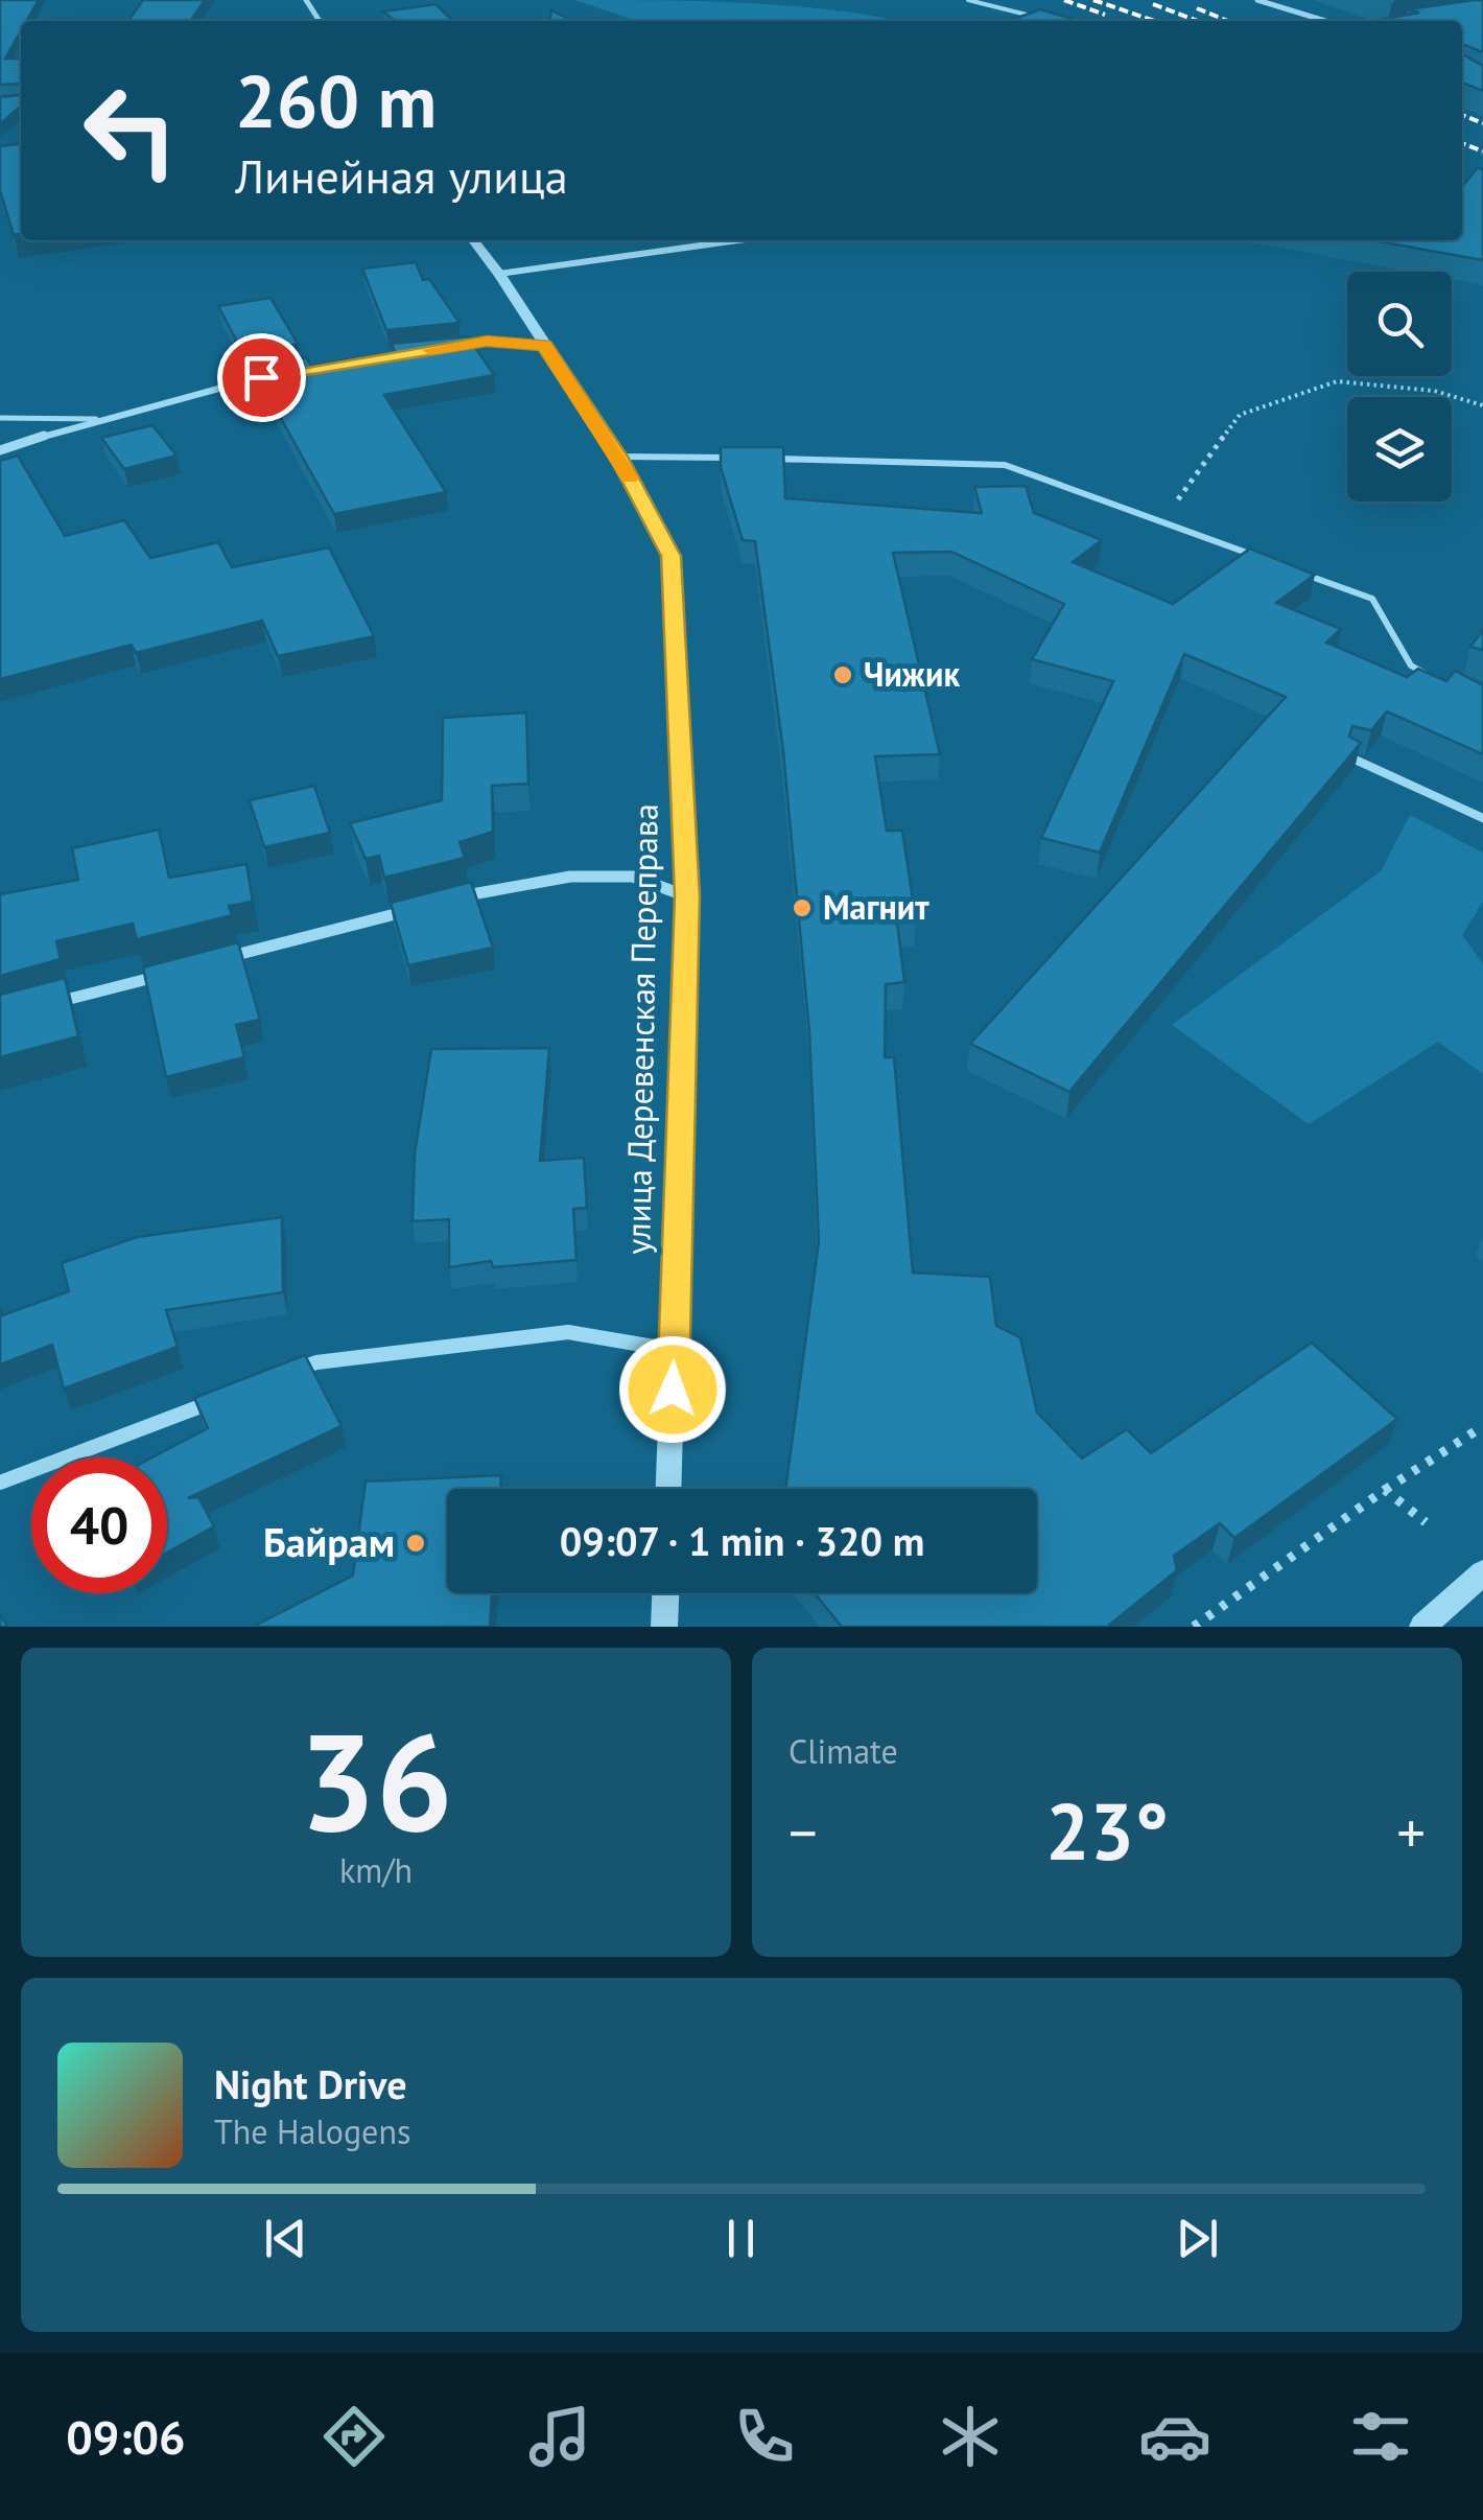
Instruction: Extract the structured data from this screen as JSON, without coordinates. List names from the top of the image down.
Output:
{
  "streets": {
    "street": ["улица Деревенская Переправа"]
  },
  "places": ["Чижик", "Магнит", "Байрам"],
  "page": {
    "turn": ["260 m", "Линейная улица"],
    "limit": "40",
    "trip": "09:07 · 1 min · 320 m",
    "tile": [
      ["36", "km/h"],
      "Climate"
    ],
    "heat": ["−", "23°", "+"],
    "song": ["Night Drive", "The Halogens"],
    "tabs": "09:06"
  }
}
